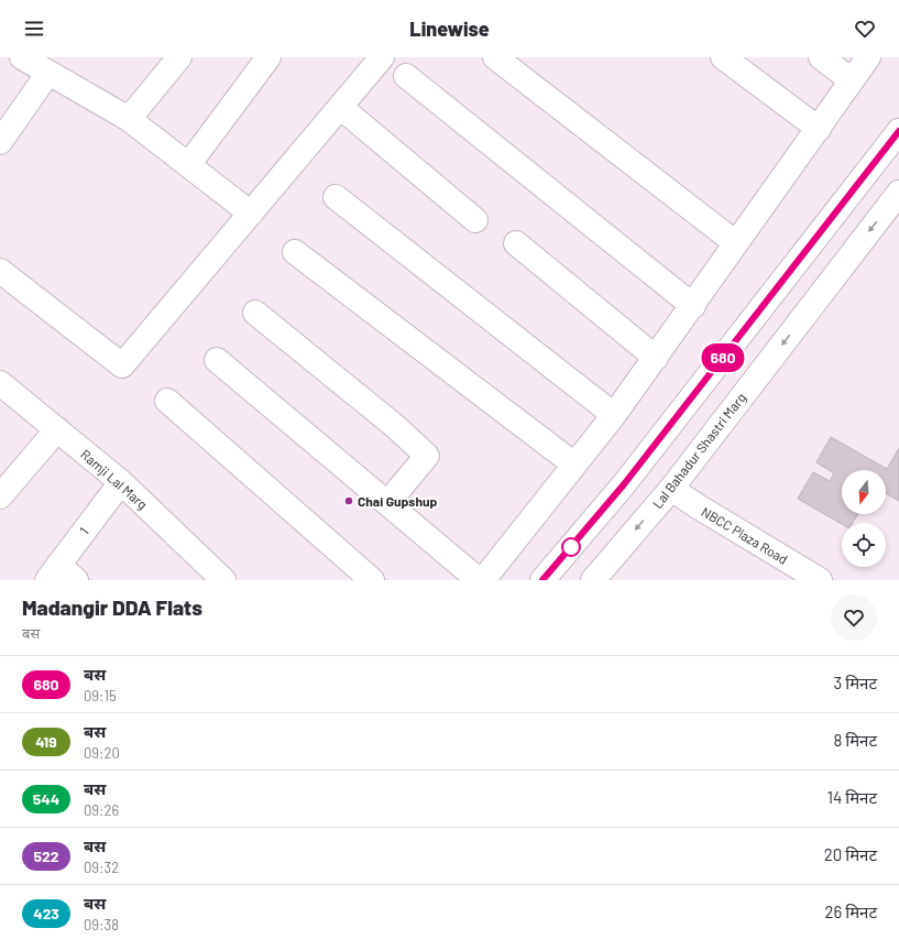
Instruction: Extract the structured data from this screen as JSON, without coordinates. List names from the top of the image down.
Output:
{
  "streets": {
    "street": [
      "Lal Bahadur Shastri Marg",
      "Ramji Lal Marg",
      "1",
      "NBCC Plaza Road"
    ]
  },
  "crossings": [
    ["Lal Bahadur Shastri Marg", "NBCC Plaza Road"],
    ["Ramji Lal Marg", "1"]
  ],
  "places": ["Chai Gupshup"],
  "lines": ["bus line 680"],
  "north": "bottom",
  "page": {
    "header": "Linewise",
    "on_map": "680",
    "heading": ["Madangir DDA Flats", "बस"],
    "list": [
      {
        "mark": "680",
        "name": "बस",
        "note": "09:15",
        "value": "3 मिनट"
      },
      {
        "mark": "419",
        "name": "बस",
        "note": "09:20",
        "value": "8 मिनट"
      },
      {
        "mark": "544",
        "name": "बस",
        "note": "09:26",
        "value": "14 मिनट"
      },
      {
        "mark": "522",
        "name": "बस",
        "note": "09:32",
        "value": "20 मिनट"
      },
      {
        "mark": "423",
        "name": "बस",
        "note": "09:38",
        "value": "26 मिनट"
      }
    ]
  }
}
